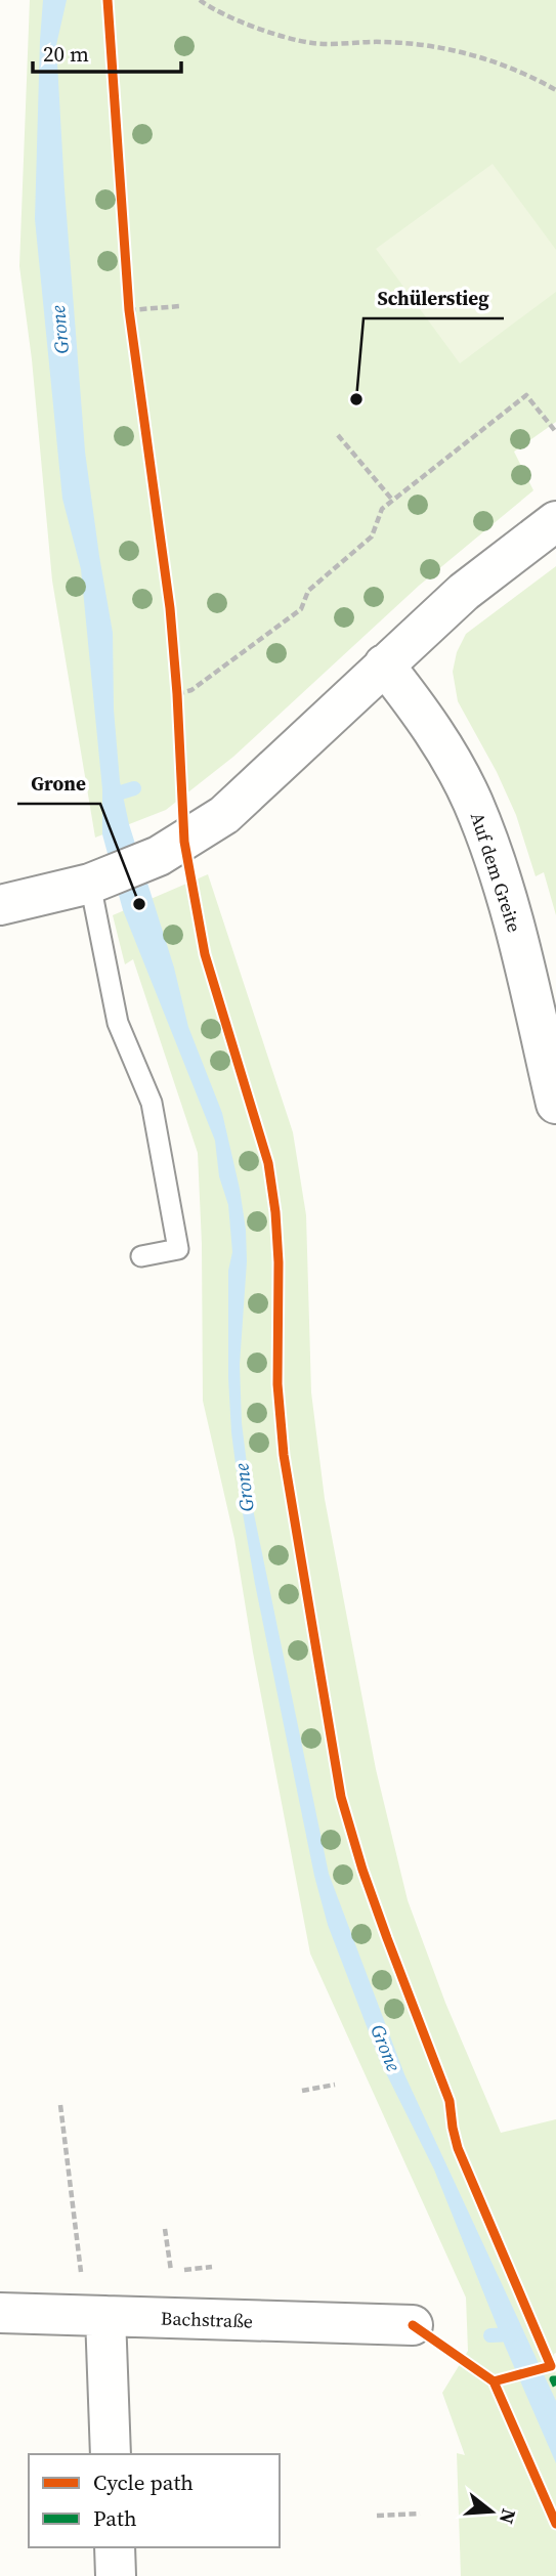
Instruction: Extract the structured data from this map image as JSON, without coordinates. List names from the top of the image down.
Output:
{
  "streets": {
    "street": ["Auf dem Greite", "Bachstraße"]
  },
  "water": ["Grone"],
  "places": ["Schülerstieg", "Grone"],
  "legend": ["Cycle path", "Path"],
  "scale_bar": "20 m",
  "north": "right"
}
